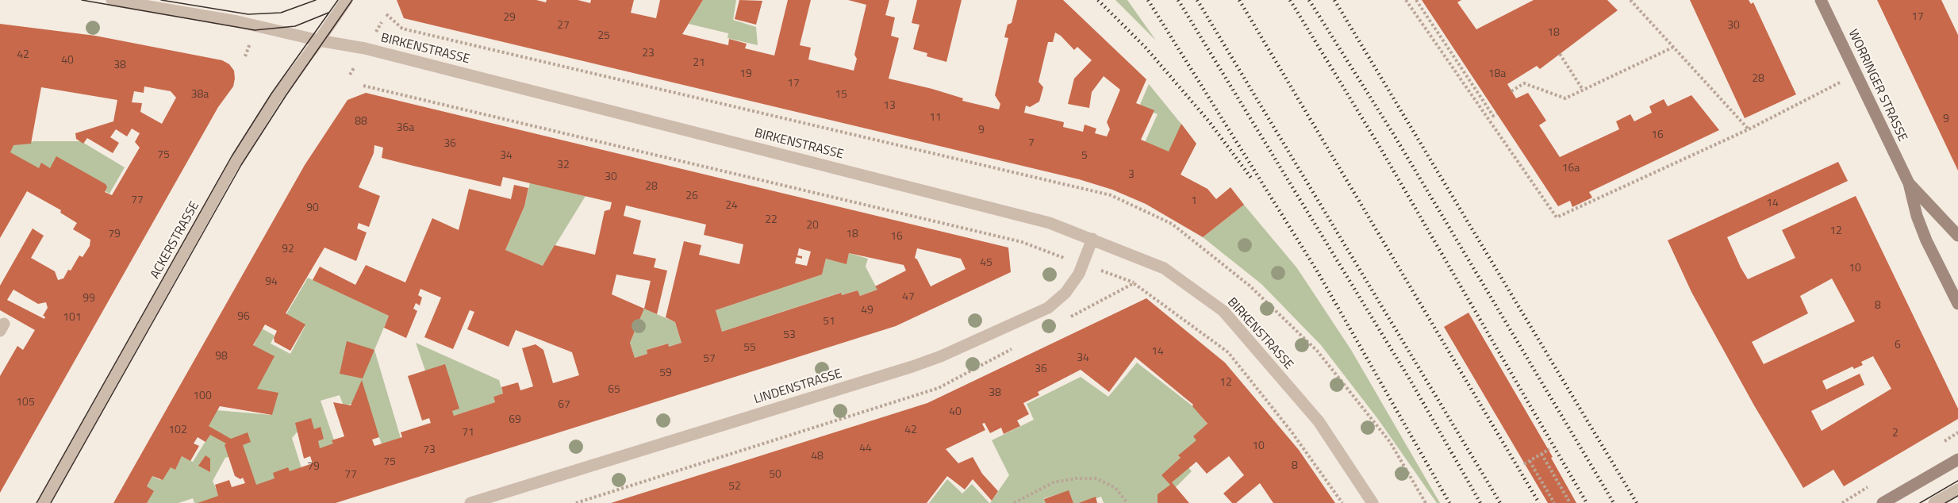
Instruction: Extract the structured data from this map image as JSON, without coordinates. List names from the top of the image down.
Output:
{
  "streets": {
    "main road": ["WORRINGER STRASSE"],
    "street": ["BIRKENSTRASSE", "ACKERSTRASSE", "LINDENSTRASSE"]
  },
  "crossings": [
    ["BIRKENSTRASSE", "ACKERSTRASSE"],
    ["BIRKENSTRASSE", "LINDENSTRASSE"]
  ],
  "house_numbers": [
    "17",
    "29",
    "27",
    "30",
    "18",
    "25",
    "23",
    "42",
    "40",
    "21",
    "38",
    "19",
    "18a",
    "28",
    "17",
    "38a",
    "15",
    "13",
    "11",
    "9",
    "88",
    "36a",
    "9",
    "16",
    "7",
    "36",
    "75",
    "34",
    "5",
    "32",
    "16a",
    "3",
    "30",
    "28",
    "26",
    "77",
    "1",
    "14",
    "24",
    "90",
    "22",
    "20",
    "12",
    "79",
    "18",
    "16",
    "92",
    "45",
    "10",
    "94",
    "47",
    "99",
    "8",
    "49",
    "96",
    "101",
    "51",
    "53",
    "6",
    "55",
    "14",
    "98",
    "34",
    "57",
    "36",
    "59",
    "12",
    "65",
    "38",
    "100",
    "105",
    "67",
    "40",
    "69",
    "102",
    "42",
    "71",
    "2",
    "10",
    "44",
    "73",
    "48",
    "75",
    "8",
    "79",
    "77",
    "50",
    "52"
  ]
}
